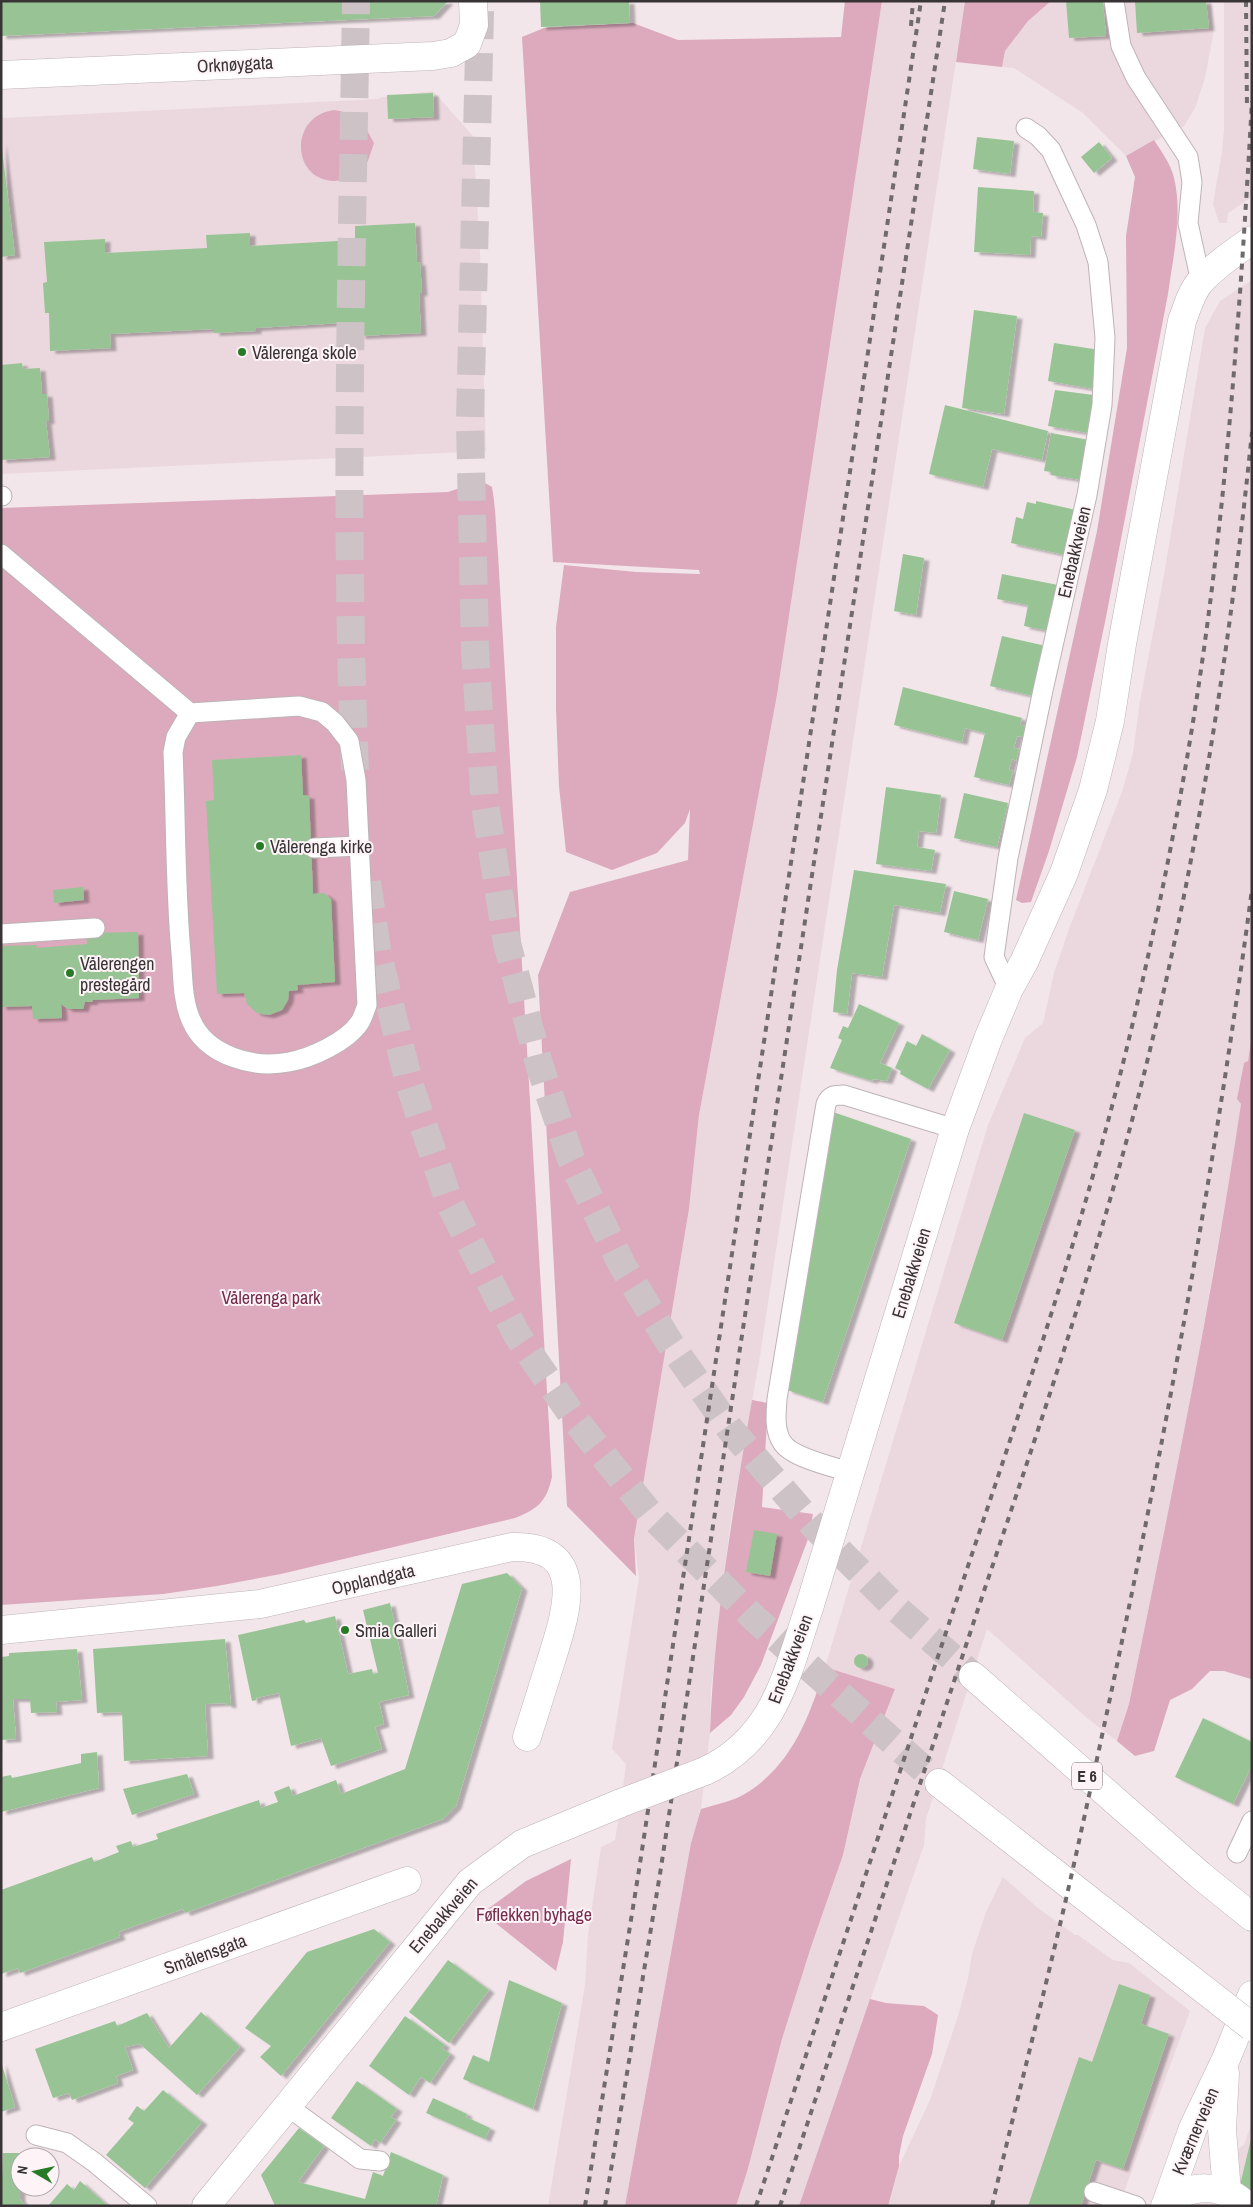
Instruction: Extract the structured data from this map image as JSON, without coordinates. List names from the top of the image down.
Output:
{
  "streets": {
    "main road": [
      "Orknøygata",
      "Enebakkveien",
      "Opplandgata",
      "E 6",
      "Smålensgata",
      "Kværnerveien"
    ]
  },
  "parks": ["Vålerenga park", "Føflekken byhage"],
  "places": [
    "Vålerenga skole",
    "Vålerenga kirke",
    "Vålerengen prestegård",
    "Smia Galleri"
  ],
  "north": "left"
}
